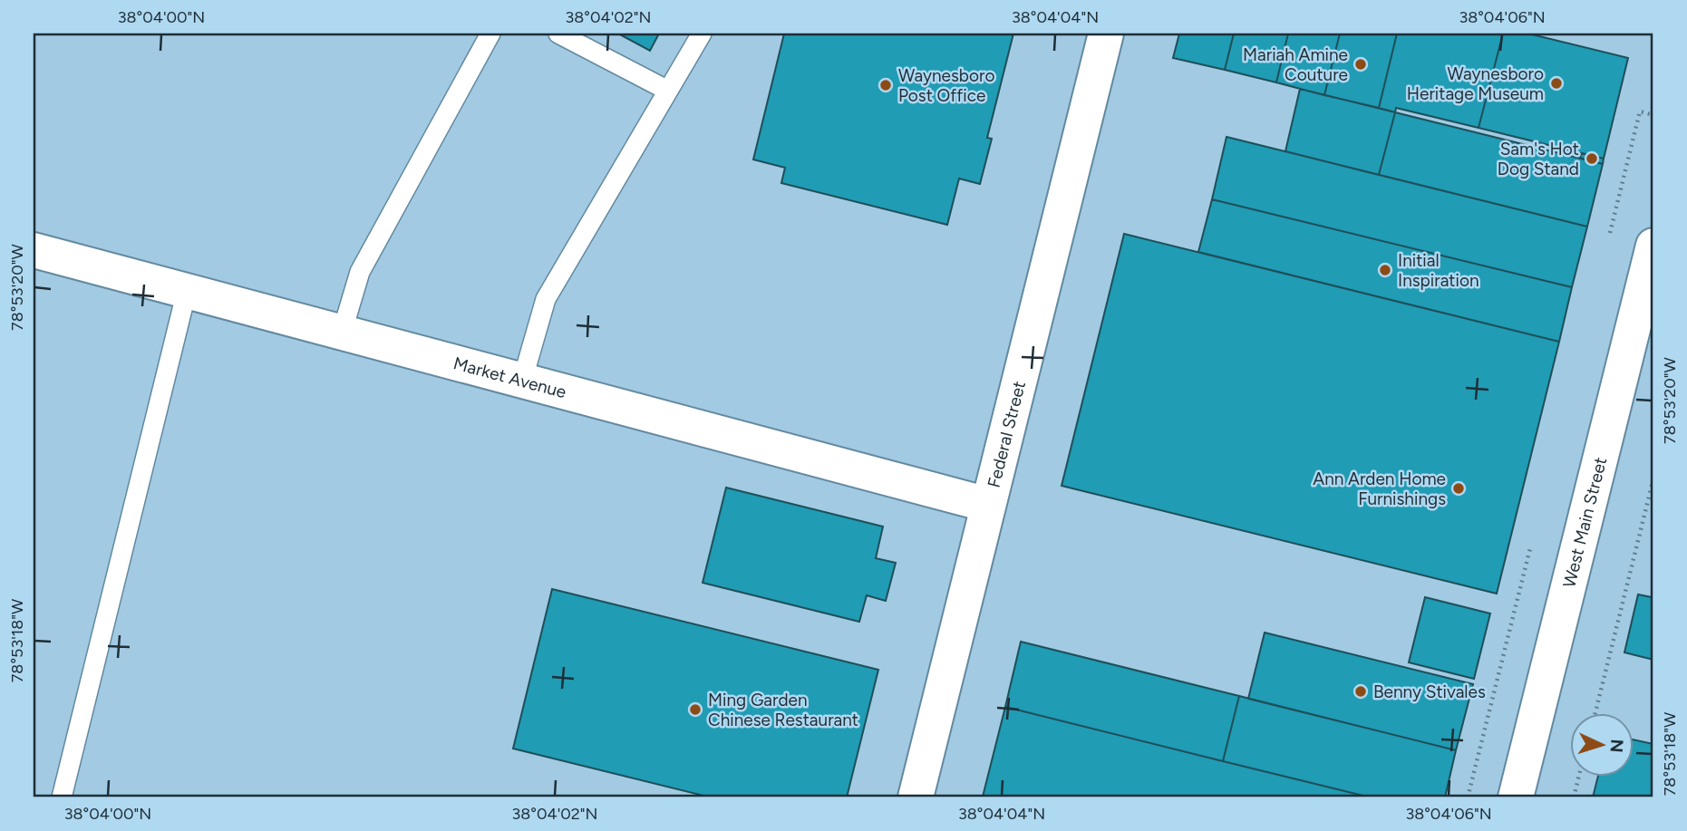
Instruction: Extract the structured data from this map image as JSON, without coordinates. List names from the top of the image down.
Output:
{
  "streets": {
    "street": ["Market Avenue", "Federal Street", "West Main Street"]
  },
  "crossings": [
    ["Market Avenue", "Federal Street"]
  ],
  "places": [
    "Mariah Amine Couture",
    "Waynesboro Heritage Museum",
    "Waynesboro Post Office",
    "Sam's Hot Dog Stand",
    "Initial Inspiration",
    "Ann Arden Home Furnishings",
    "Benny Stivales",
    "Ming Garden Chinese Restaurant"
  ],
  "north": "right",
  "coordinates": [
    "38°04'00\"N",
    "38°04'02\"N",
    "38°04'04\"N",
    "38°04'06\"N",
    "78°53'20\"W",
    "78°53'18\"W"
  ]
}
